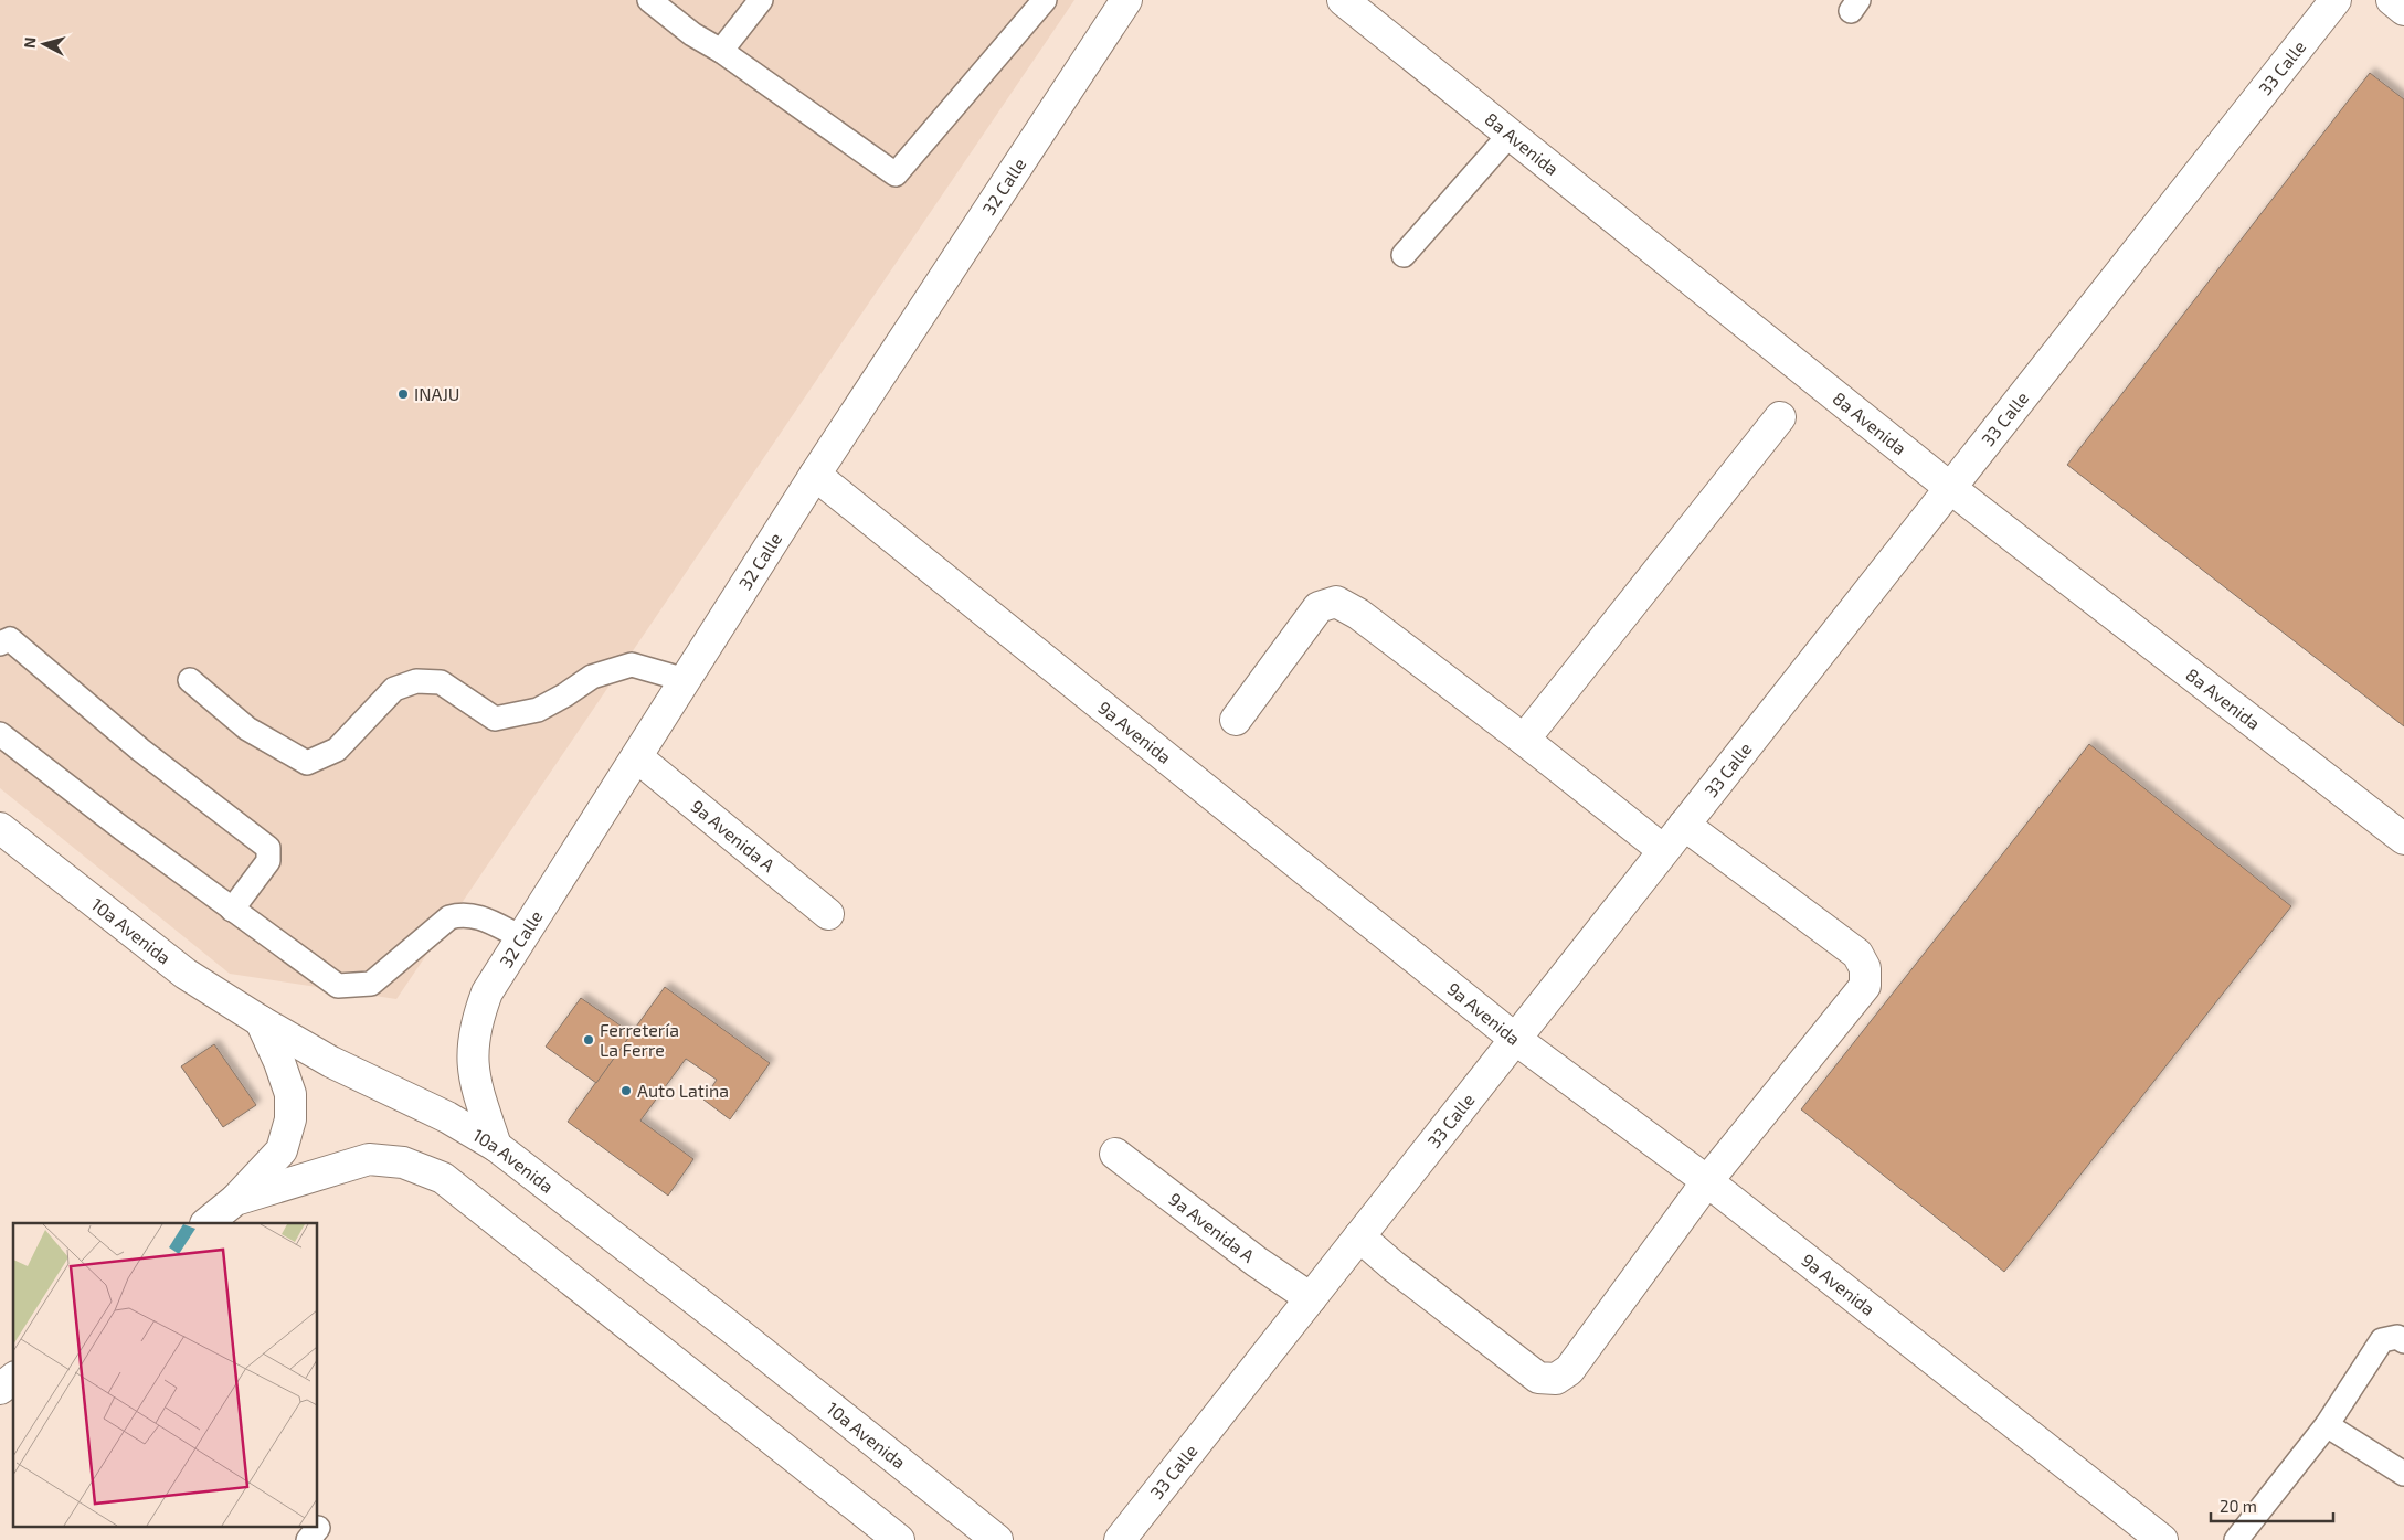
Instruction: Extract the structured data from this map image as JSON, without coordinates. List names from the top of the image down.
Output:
{
  "streets": {
    "street": [
      "33 Calle",
      "8a Avenida",
      "32 Calle",
      "9a Avenida",
      "9a Avenida A",
      "10a Avenida"
    ]
  },
  "crossings": [
    ["33 Calle", "8a Avenida"],
    ["33 Calle", "9a Avenida"],
    ["33 Calle", "9a Avenida A"],
    ["32 Calle", "9a Avenida"],
    ["32 Calle", "9a Avenida A"],
    ["32 Calle", "10a Avenida"]
  ],
  "places": ["INAJU", "Ferretería La Ferre", "Auto Latina"],
  "scale_bar": "20 m",
  "north": "left"
}
